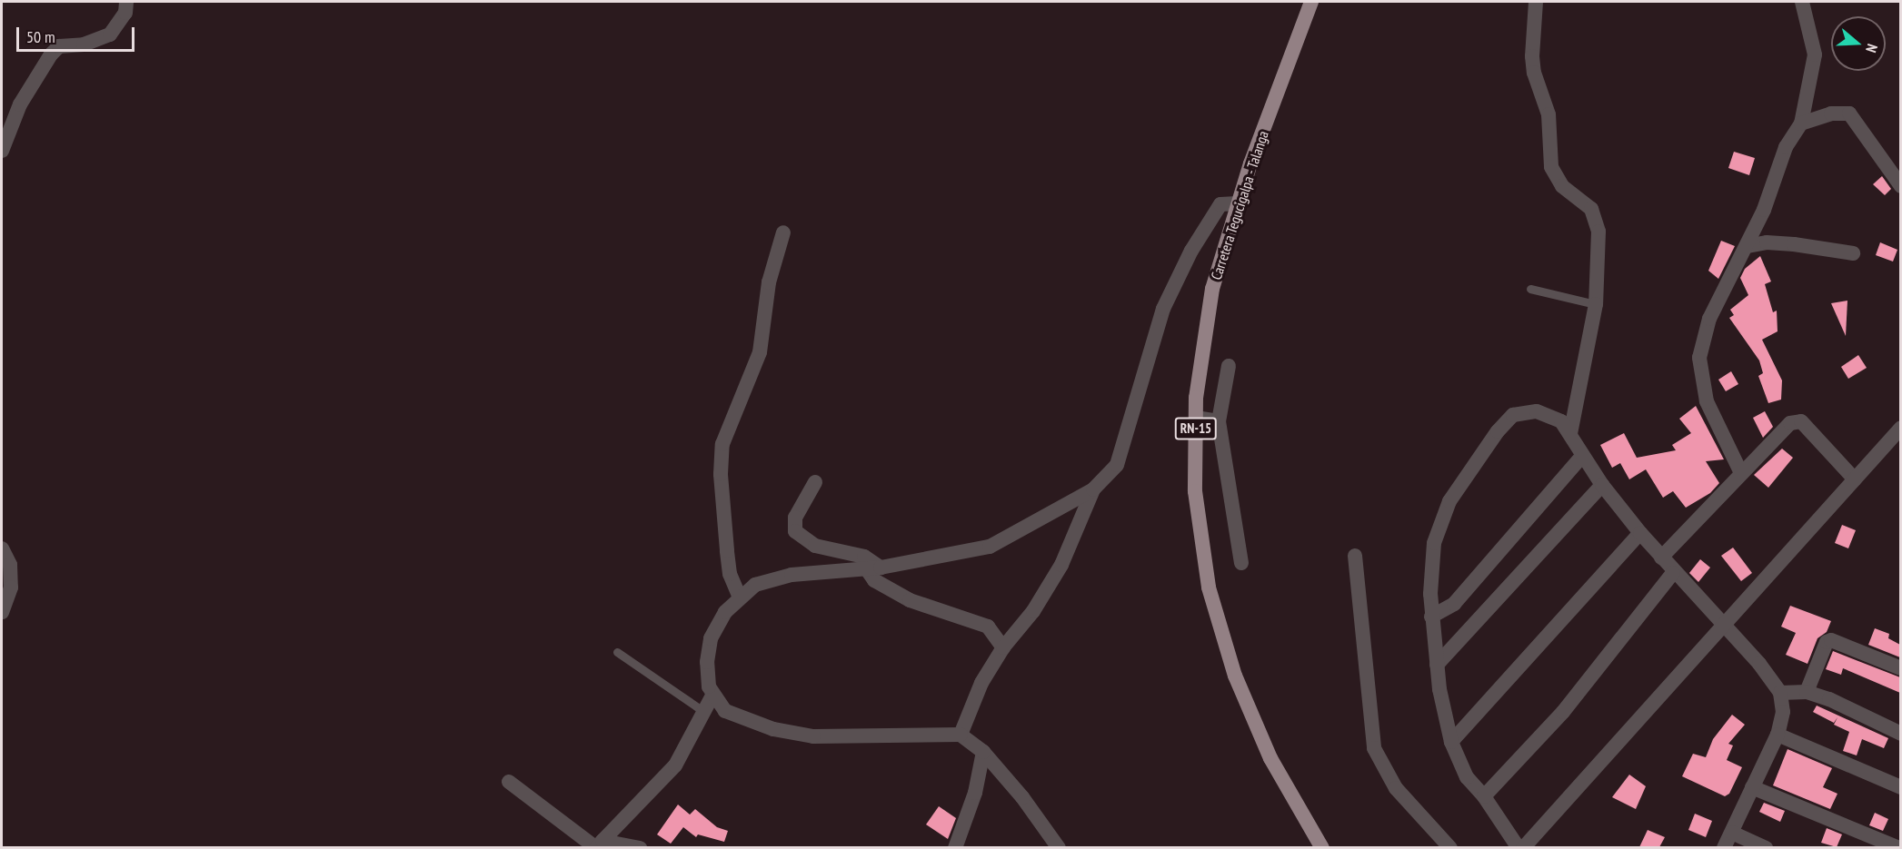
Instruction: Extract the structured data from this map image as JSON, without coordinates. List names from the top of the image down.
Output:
{
  "streets": {
    "main road": ["Carretera Tegucigalpa - Talanga", "RN-15"]
  },
  "scale_bar": "50 m",
  "north": "right"
}
